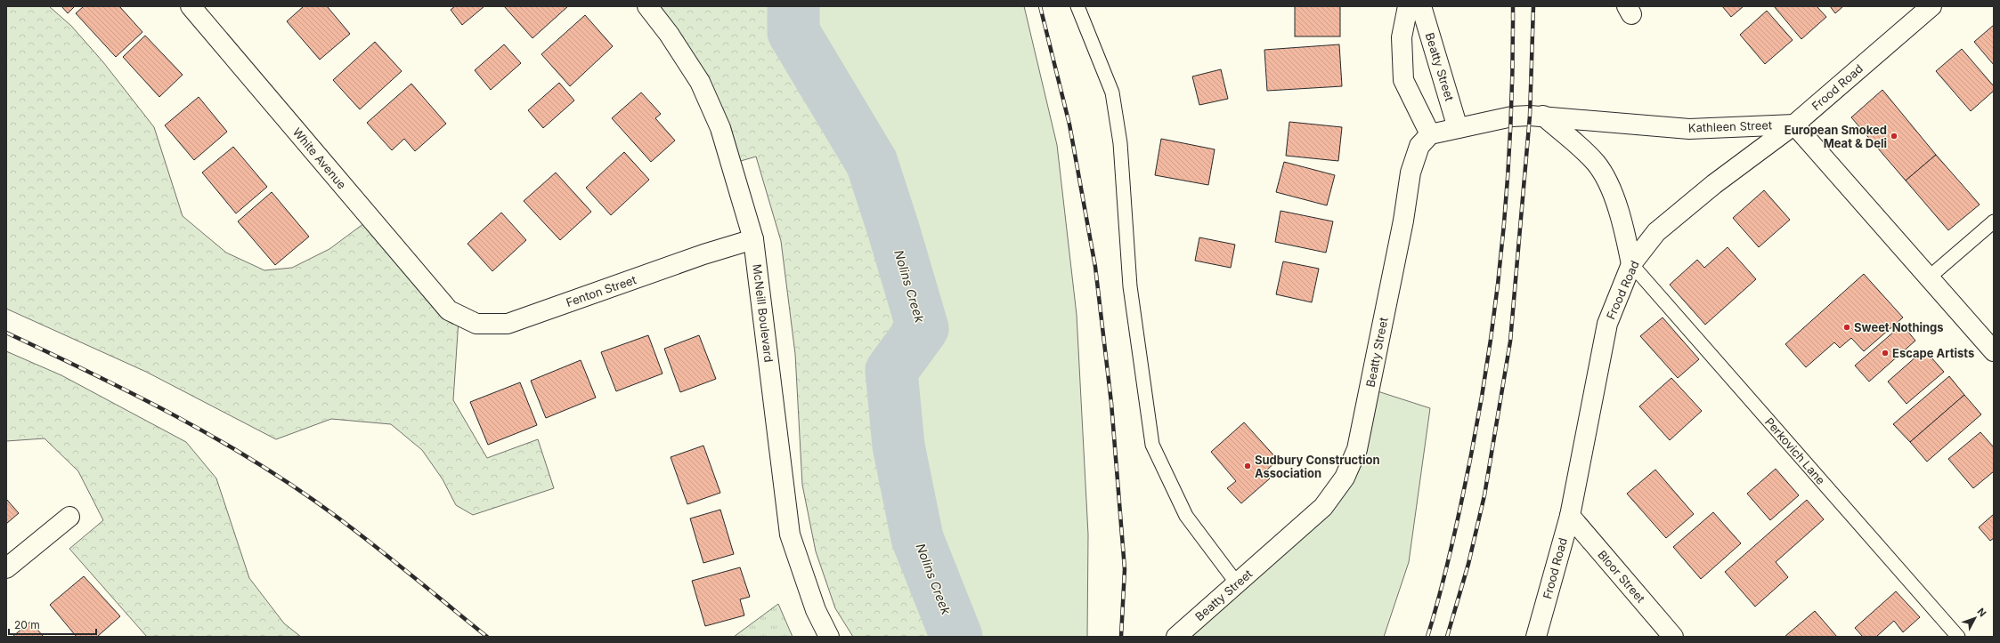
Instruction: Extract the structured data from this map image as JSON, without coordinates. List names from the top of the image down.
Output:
{
  "streets": {
    "street": [
      "Beatty Street",
      "Frood Road",
      "Kathleen Street",
      "White Avenue",
      "Fenton Street",
      "McNeill Boulevard",
      "Bloor Street"
    ],
    "lane": ["Perkovich Lane"]
  },
  "crossings": [
    ["Beatty Street", "Kathleen Street"],
    ["Frood Road", "Kathleen Street"],
    ["Frood Road", "Perkovich Lane"],
    ["Frood Road", "Bloor Street"],
    ["White Avenue", "Fenton Street"],
    ["Fenton Street", "McNeill Boulevard"]
  ],
  "water": ["Nolins Creek"],
  "places": [
    "European Smoked Meat & Deli",
    "Sweet Nothings",
    "Escape Artists",
    "Sudbury Construction Association"
  ],
  "scale_bar": "20 m",
  "north": "top right"
}
